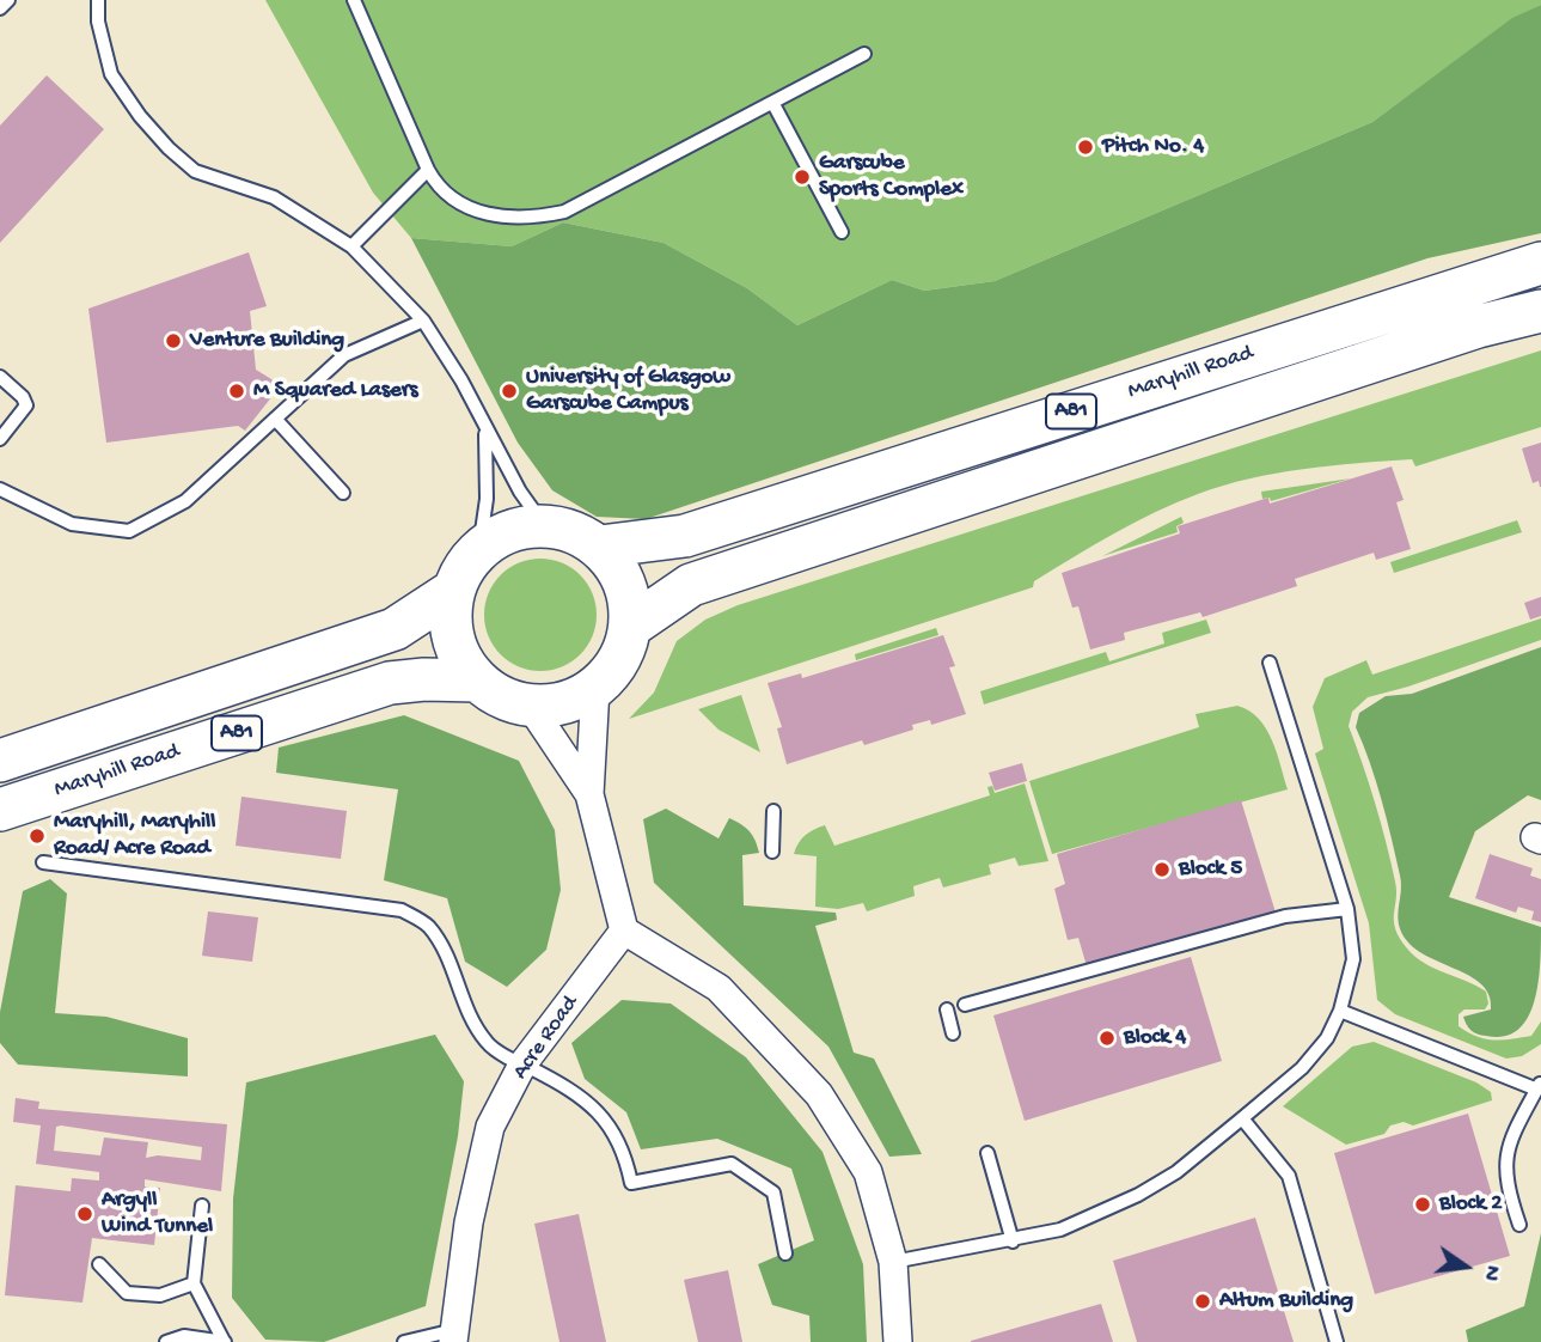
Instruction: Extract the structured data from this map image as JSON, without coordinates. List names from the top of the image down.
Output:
{
  "streets": {
    "main road": ["Maryhill Road", "A81"],
    "street": ["Acre Road"]
  },
  "crossings": [
    ["Maryhill Road", "A81"]
  ],
  "places": [
    "Pitch No. 4",
    "Garscube Sports Complex",
    "Venture Building",
    "M Squared Lasers",
    "University of Glasgow Garscube Campus",
    "Maryhill, Maryhill Road/ Acre Road",
    "Block 5",
    "Block 4",
    "Block 2",
    "Argyll Wind Tunnel",
    "Altum Building"
  ],
  "north": "right"
}
